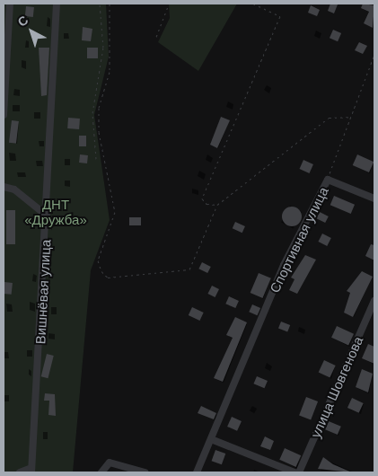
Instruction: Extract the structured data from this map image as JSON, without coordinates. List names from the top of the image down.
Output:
{
  "streets": {
    "street": ["Спортивная улица", "Вишнёвая улица", "улица Шовгенова"]
  },
  "parks": ["ДНТ «Дружба»"],
  "north": "top left"
}
